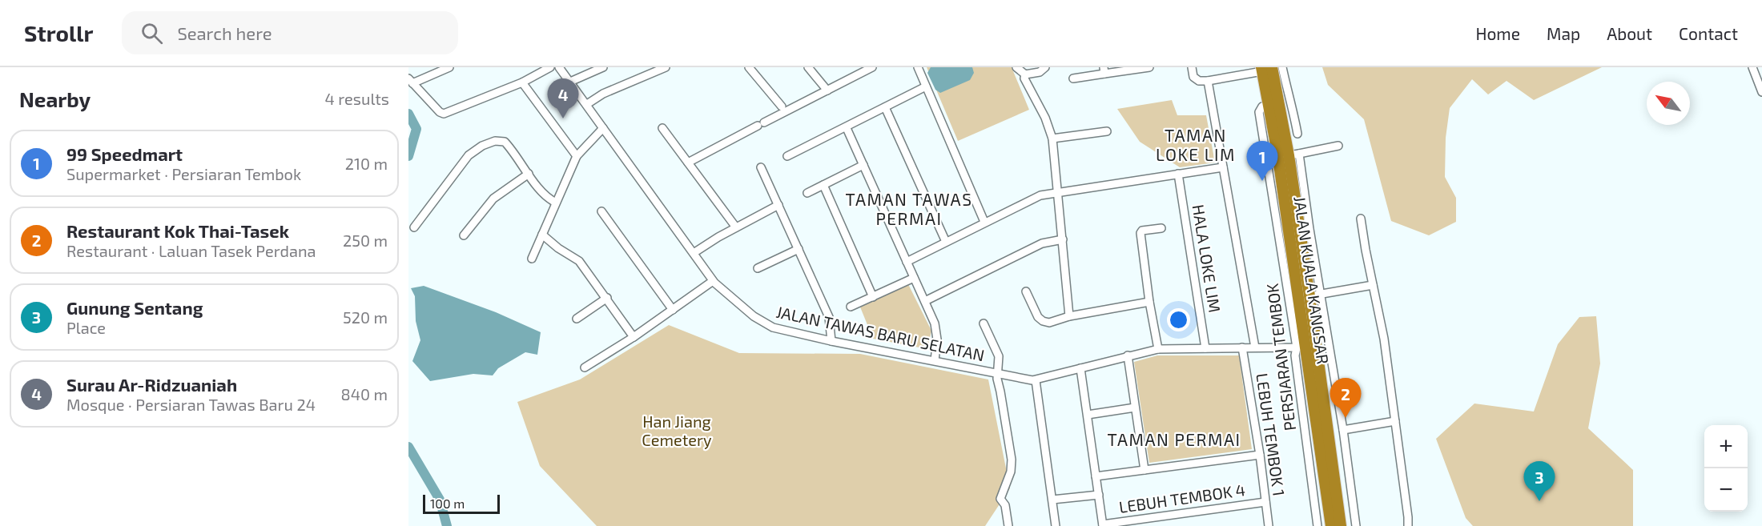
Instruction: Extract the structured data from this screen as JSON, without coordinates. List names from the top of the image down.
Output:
{
  "streets": {
    "highway": ["JALAN KUALA KANGSAR"],
    "street": [
      "HALA LOKE LIM",
      "JALAN TAWAS BARU SELATAN",
      "PERSIARAN TEMBOK",
      "LEBUH TEMBOK 1",
      "LEBUH TEMBOK 4"
    ]
  },
  "crossings": [
    ["HALA LOKE LIM", "JALAN TAWAS BARU SELATAN"],
    ["JALAN KUALA KANGSAR", "JALAN TAWAS BARU SELATAN"],
    ["JALAN KUALA KANGSAR", "PERSIARAN TEMBOK"],
    ["JALAN TAWAS BARU SELATAN", "PERSIARAN TEMBOK"],
    ["JALAN TAWAS BARU SELATAN", "LEBUH TEMBOK 1"],
    ["LEBUH TEMBOK 1", "LEBUH TEMBOK 4"]
  ],
  "districts": ["TAMAN LOKE LIM", "TAMAN TAWAS PERMAI", "TAMAN PERMAI"],
  "parks": ["Han Jiang Cemetery"],
  "scale_bar": "100 m",
  "north": "top left",
  "page": {
    "header": "Strollr",
    "search": "Search here",
    "nav": [
      "Home",
      "Map",
      "About",
      "Contact"
    ],
    "heading": ["Nearby", "4 results"],
    "pins": [
      "4",
      "1",
      "2",
      "3"
    ],
    "list": [
      {
        "mark": "1",
        "name": "99 Speedmart",
        "note": "Supermarket · Persiaran Tembok",
        "value": "210 m"
      },
      {
        "mark": "2",
        "name": "Restaurant Kok Thai-Tasek",
        "note": "Restaurant · Laluan Tasek Perdana",
        "value": "250 m"
      },
      {
        "mark": "3",
        "name": "Gunung Sentang",
        "note": "Place",
        "value": "520 m"
      },
      {
        "mark": "4",
        "name": "Surau Ar-Ridzuaniah",
        "note": "Mosque · Persiaran Tawas Baru 24",
        "value": "840 m"
      }
    ],
    "map_buttons": ["+", "−"],
    "scale": "100 m"
  }
}
